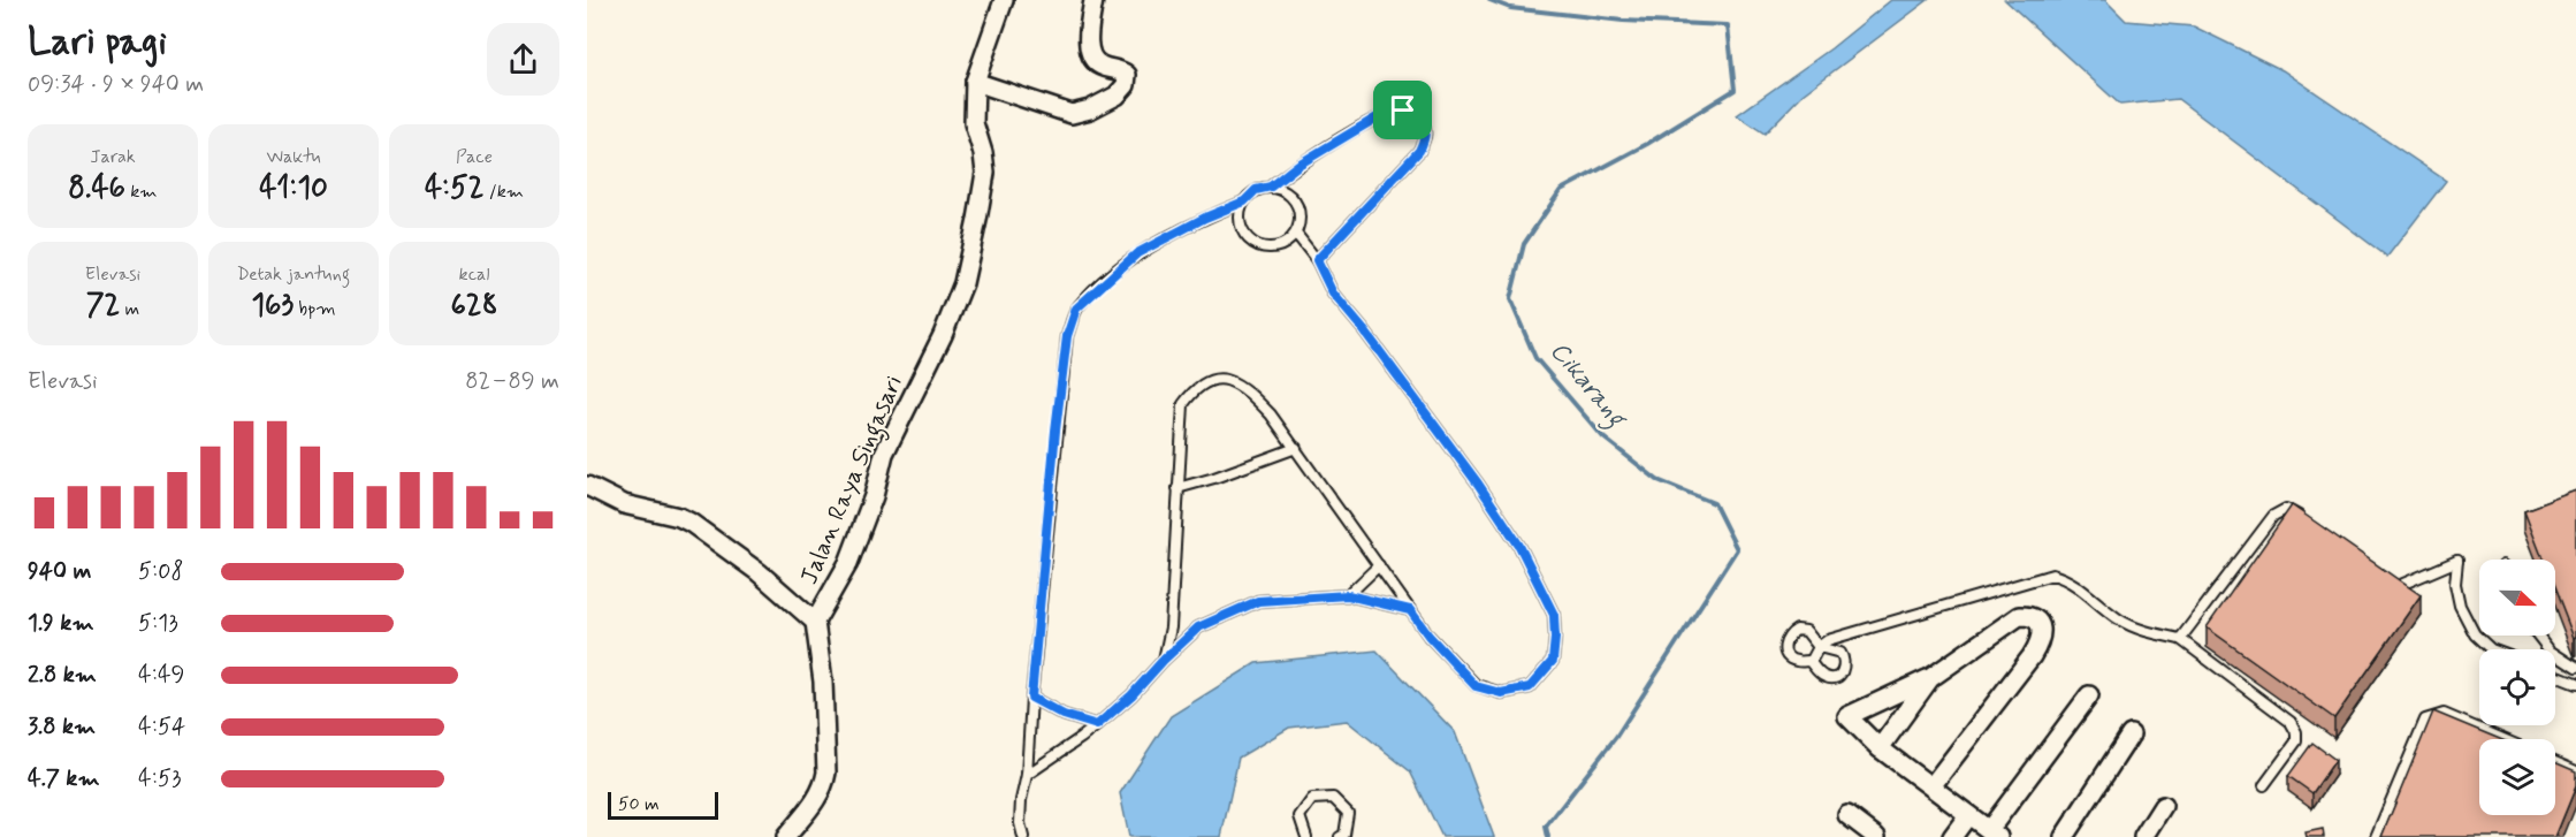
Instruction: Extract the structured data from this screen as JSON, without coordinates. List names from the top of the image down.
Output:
{
  "streets": {
    "street": ["Jalan Raya Singasari"]
  },
  "water": ["Cikarang"],
  "scale_bar": "50 m",
  "north": "right",
  "page": {
    "heading": ["Lari pagi", "09:34 · 9 × 940 m"],
    "stats": [
      ["Jarak", "8.46 km"],
      ["Waktu", "41:10"],
      ["Pace", "4:52 /km"],
      ["Elevasi", "72 m"],
      ["Detak jantung", "163 bpm"],
      ["kcal", "628"]
    ],
    "chart": ["Elevasi", "82–89 m"],
    "list": [
      {
        "name": "940 m",
        "note": "5:08"
      },
      {
        "name": "1.9 km",
        "note": "5:13"
      },
      {
        "name": "2.8 km",
        "note": "4:49"
      },
      {
        "name": "3.8 km",
        "note": "4:54"
      },
      {
        "name": "4.7 km",
        "note": "4:53"
      }
    ],
    "scale": "50 m"
  }
}
